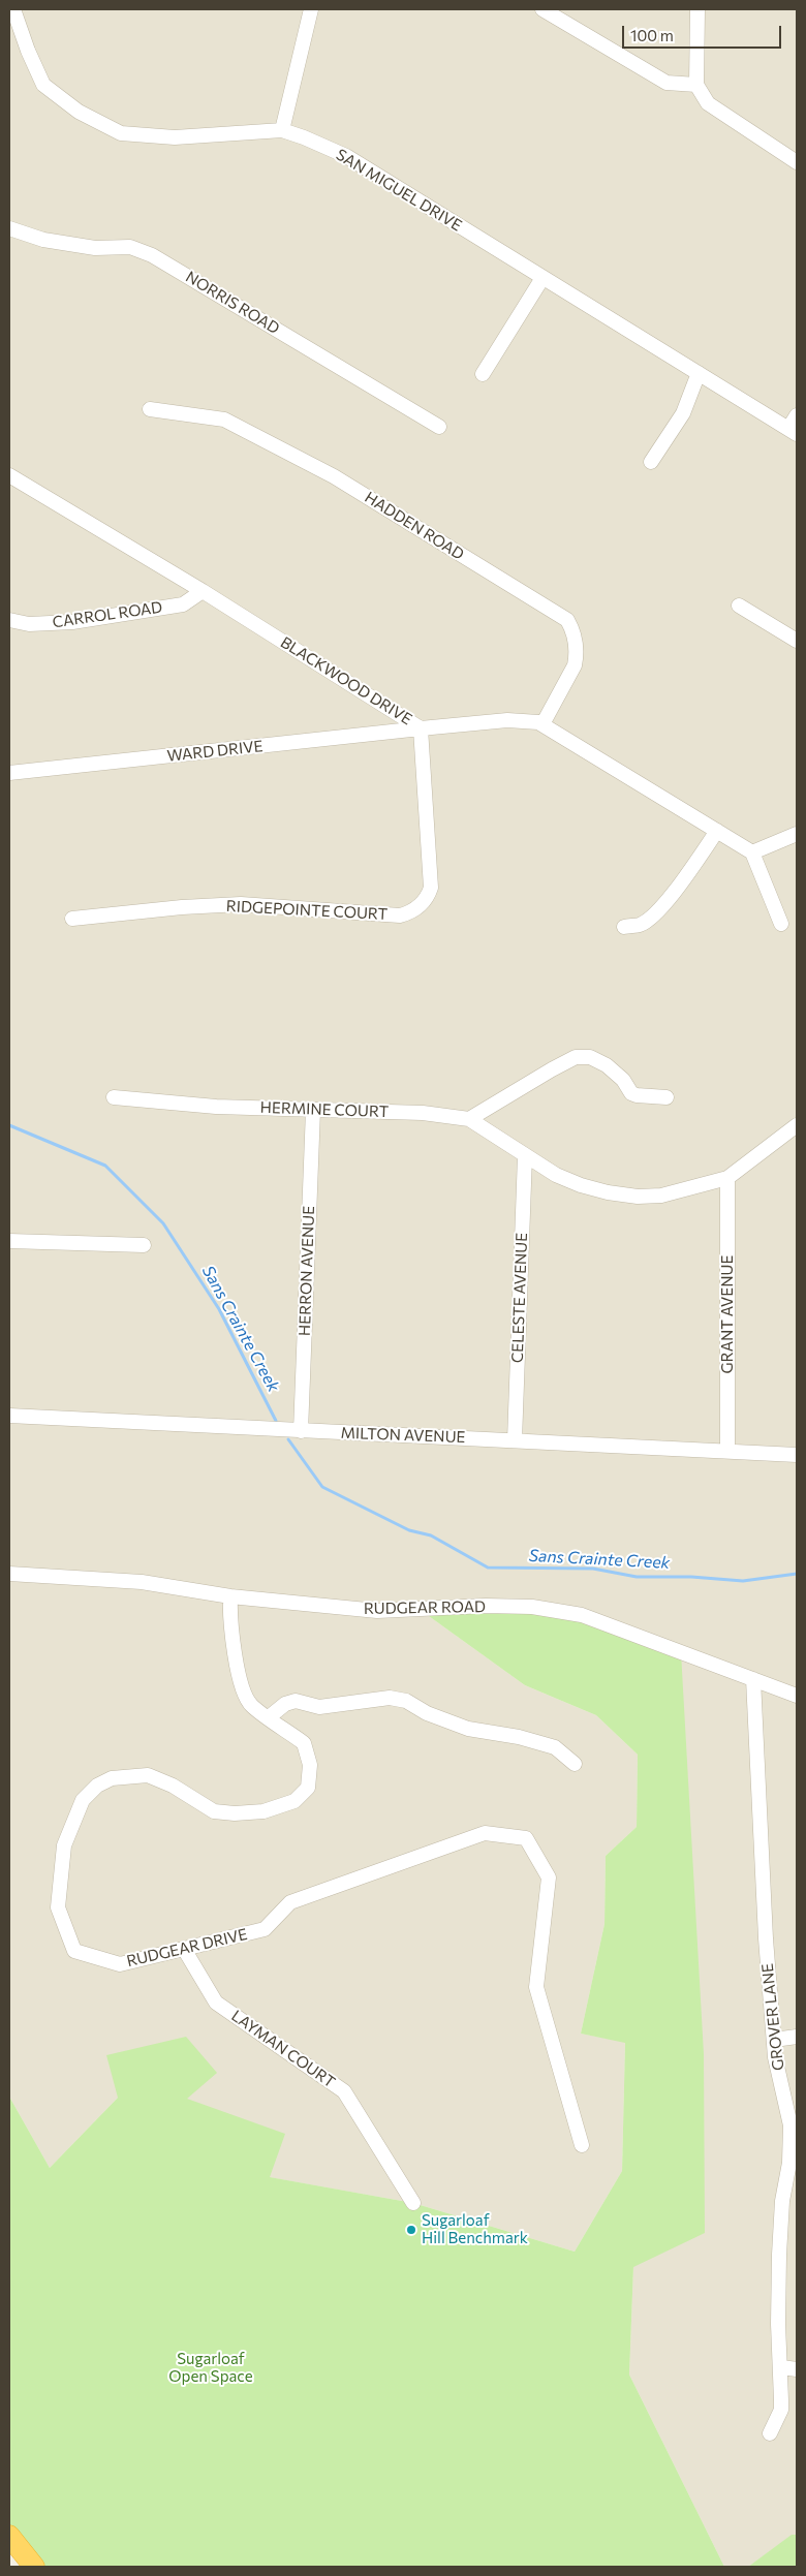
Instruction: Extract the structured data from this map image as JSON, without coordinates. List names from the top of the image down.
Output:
{
  "streets": {
    "street": [
      "SAN MIGUEL DRIVE",
      "NORRIS ROAD",
      "HADDEN ROAD",
      "CARROL ROAD",
      "BLACKWOOD DRIVE",
      "WARD DRIVE",
      "RIDGEPOINTE COURT",
      "HERMINE COURT",
      "HERRON AVENUE",
      "CELESTE AVENUE",
      "GRANT AVENUE",
      "MILTON AVENUE",
      "RUDGEAR ROAD",
      "RUDGEAR DRIVE",
      "GROVER LANE",
      "LAYMAN COURT"
    ]
  },
  "crossings": [
    ["HADDEN ROAD", "BLACKWOOD DRIVE"],
    ["CARROL ROAD", "BLACKWOOD DRIVE"],
    ["BLACKWOOD DRIVE", "WARD DRIVE"],
    ["BLACKWOOD DRIVE", "RIDGEPOINTE COURT"],
    ["WARD DRIVE", "RIDGEPOINTE COURT"],
    ["HERMINE COURT", "HERRON AVENUE"],
    ["HERMINE COURT", "CELESTE AVENUE"],
    ["HERMINE COURT", "GRANT AVENUE"],
    ["HERRON AVENUE", "MILTON AVENUE"],
    ["CELESTE AVENUE", "MILTON AVENUE"],
    ["GRANT AVENUE", "MILTON AVENUE"],
    ["RUDGEAR ROAD", "RUDGEAR DRIVE"],
    ["RUDGEAR ROAD", "GROVER LANE"],
    ["RUDGEAR DRIVE", "LAYMAN COURT"]
  ],
  "water": ["Sans Crainte Creek"],
  "parks": ["Sugarloaf Open Space"],
  "places": ["Sugarloaf Hill Benchmark"],
  "scale_bar": "100 m"
}
